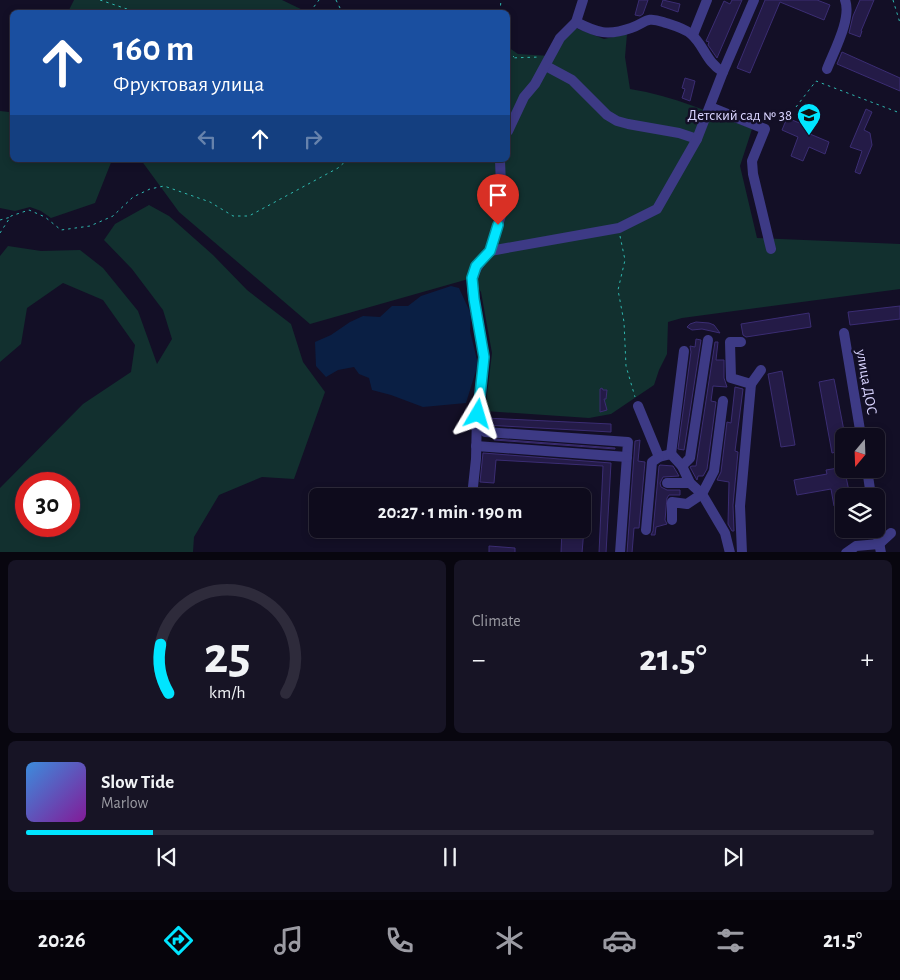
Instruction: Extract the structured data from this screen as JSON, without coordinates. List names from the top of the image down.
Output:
{
  "streets": {
    "street": ["улица ДОС"]
  },
  "places": {
    "school or university": ["Детский сад № 38"]
  },
  "north": "bottom",
  "page": {
    "turn": ["160 m", "Фруктовая улица"],
    "limit": "30",
    "trip": "20:27 · 1 min · 190 m",
    "tile": "Climate",
    "heat": ["−", "21.5°", "+"],
    "song": ["Slow Tide", "Marlow"],
    "tabs": ["20:26", "21.5°"],
    "gauge": ["25", "km/h"]
  }
}
